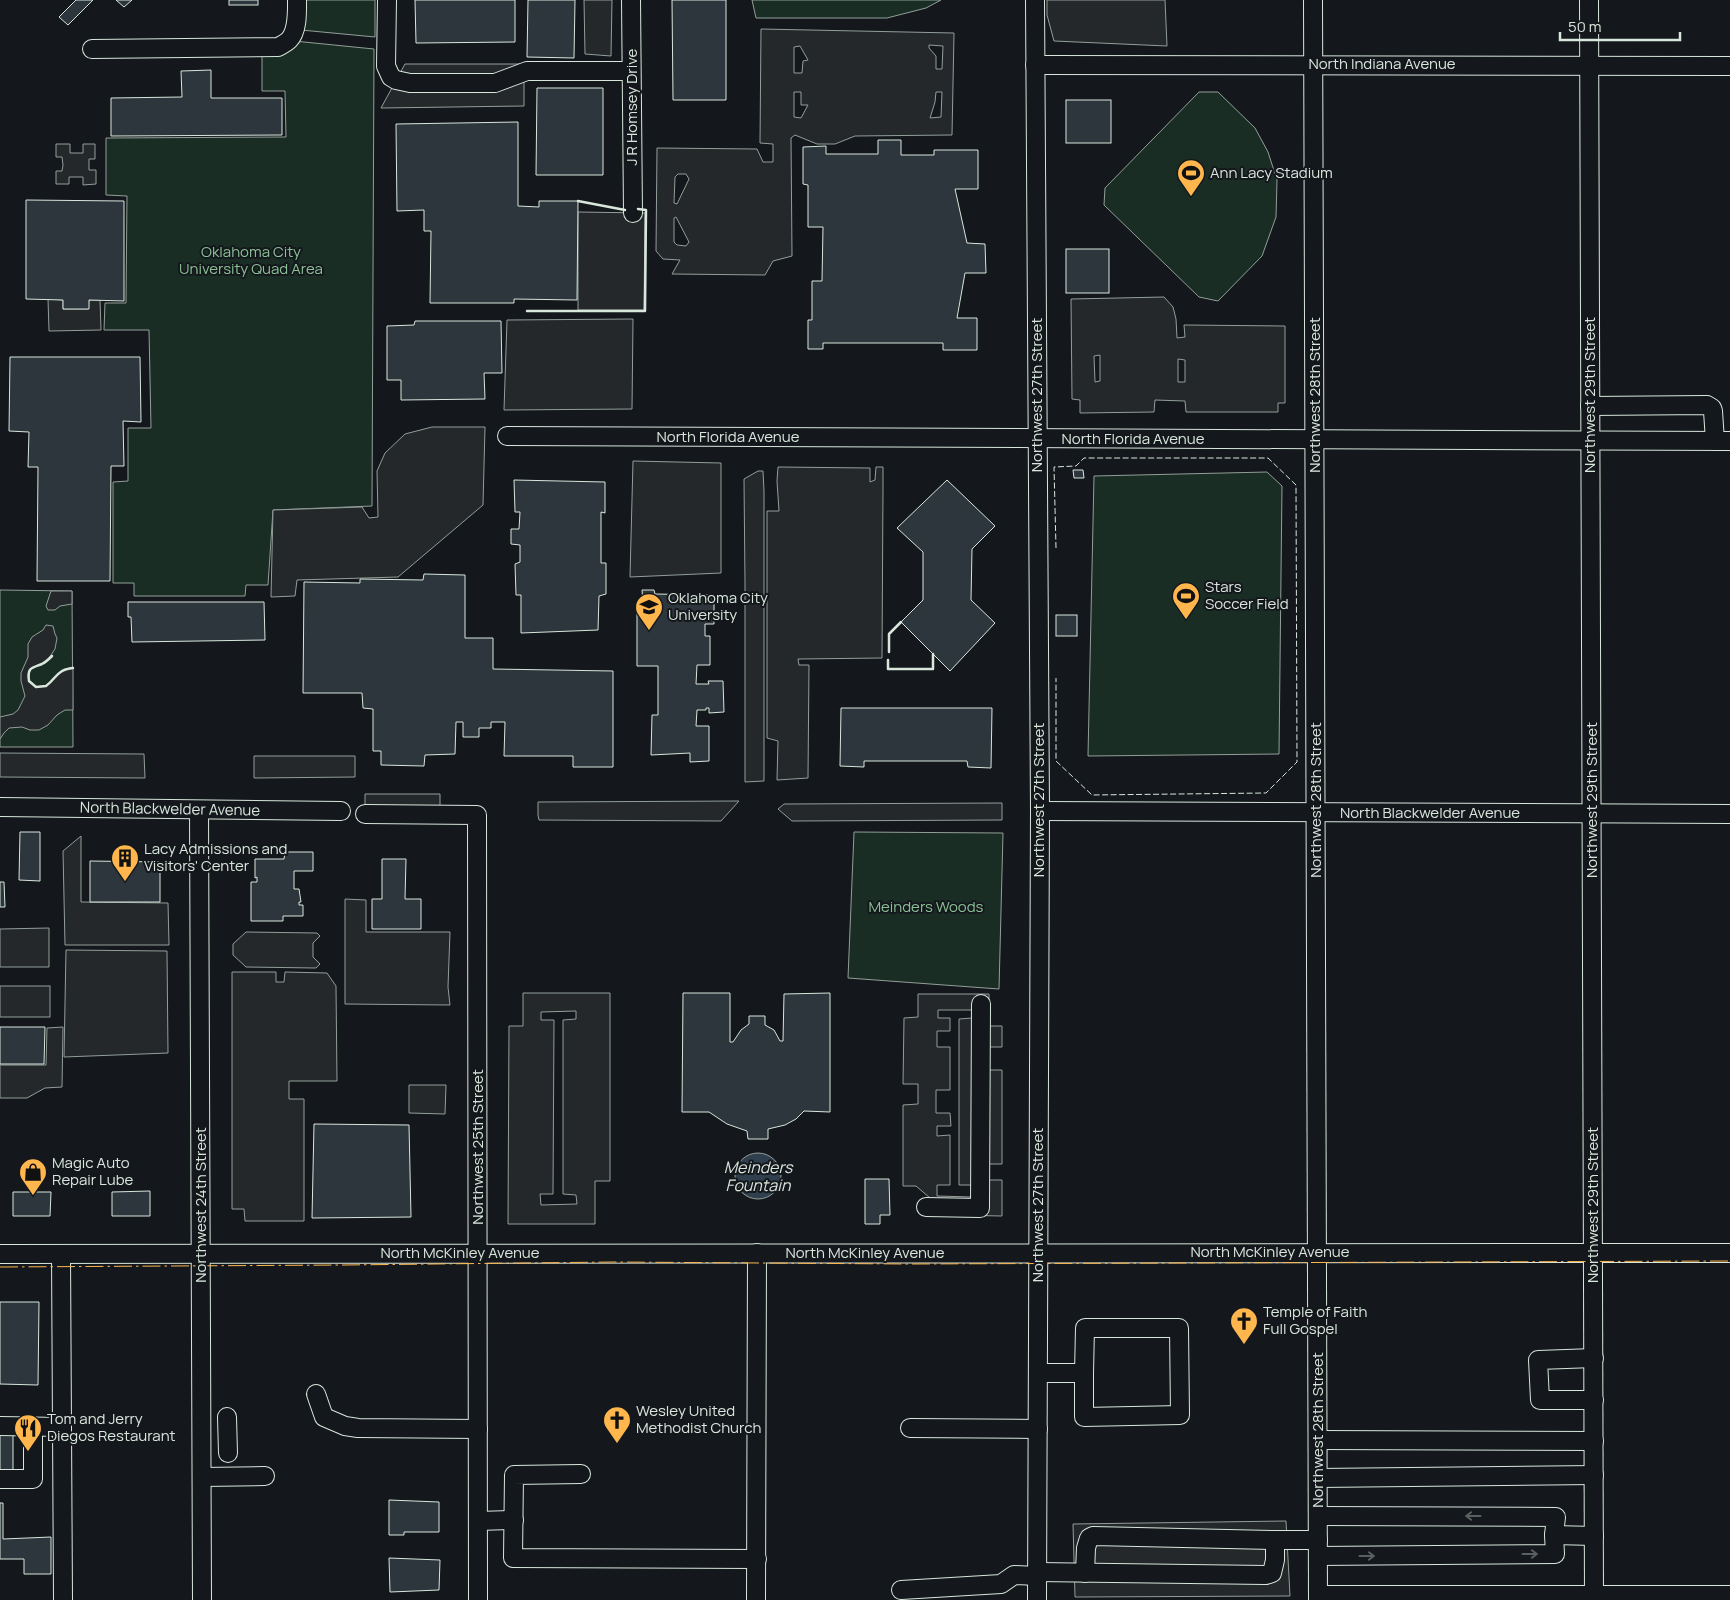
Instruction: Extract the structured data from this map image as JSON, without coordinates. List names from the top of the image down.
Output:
{
  "streets": {
    "street": [
      "North Indiana Avenue",
      "J R Homsey Drive",
      "Northwest 27th Street",
      "Northwest 28th Street",
      "Northwest 29th Street",
      "North Florida Avenue",
      "North Blackwelder Avenue",
      "Northwest 25th Street",
      "Northwest 24th Street",
      "North McKinley Avenue"
    ]
  },
  "crossings": [
    ["North Indiana Avenue", "Northwest 27th Street"],
    ["North Indiana Avenue", "Northwest 28th Street"],
    ["North Indiana Avenue", "Northwest 29th Street"],
    ["Northwest 27th Street", "North Florida Avenue"],
    ["Northwest 27th Street", "North Blackwelder Avenue"],
    ["Northwest 27th Street", "North McKinley Avenue"],
    ["Northwest 28th Street", "North Florida Avenue"],
    ["Northwest 28th Street", "North Blackwelder Avenue"],
    ["Northwest 28th Street", "North McKinley Avenue"],
    ["Northwest 29th Street", "North Florida Avenue"],
    ["Northwest 29th Street", "North Blackwelder Avenue"],
    ["Northwest 29th Street", "North McKinley Avenue"],
    ["North Blackwelder Avenue", "Northwest 24th Street"],
    ["Northwest 25th Street", "North McKinley Avenue"],
    ["Northwest 24th Street", "North McKinley Avenue"]
  ],
  "water": ["Meinders Fountain"],
  "parks": ["Oklahoma City University Quad Area", "Meinders Woods"],
  "places": {
    "sports": ["Ann Lacy Stadium", "Stars Soccer Field"],
    "school or university": ["Oklahoma City University"],
    "building": ["Lacy Admissions and Visitors' Center"],
    "shop": ["Magic Auto Repair Lube"],
    "church": ["Temple of Faith Full Gospel", "Wesley United Methodist Church"],
    "restaurant": ["Tom and Jerry Diegos Restaurant"]
  },
  "scale_bar": "50 m"
}
